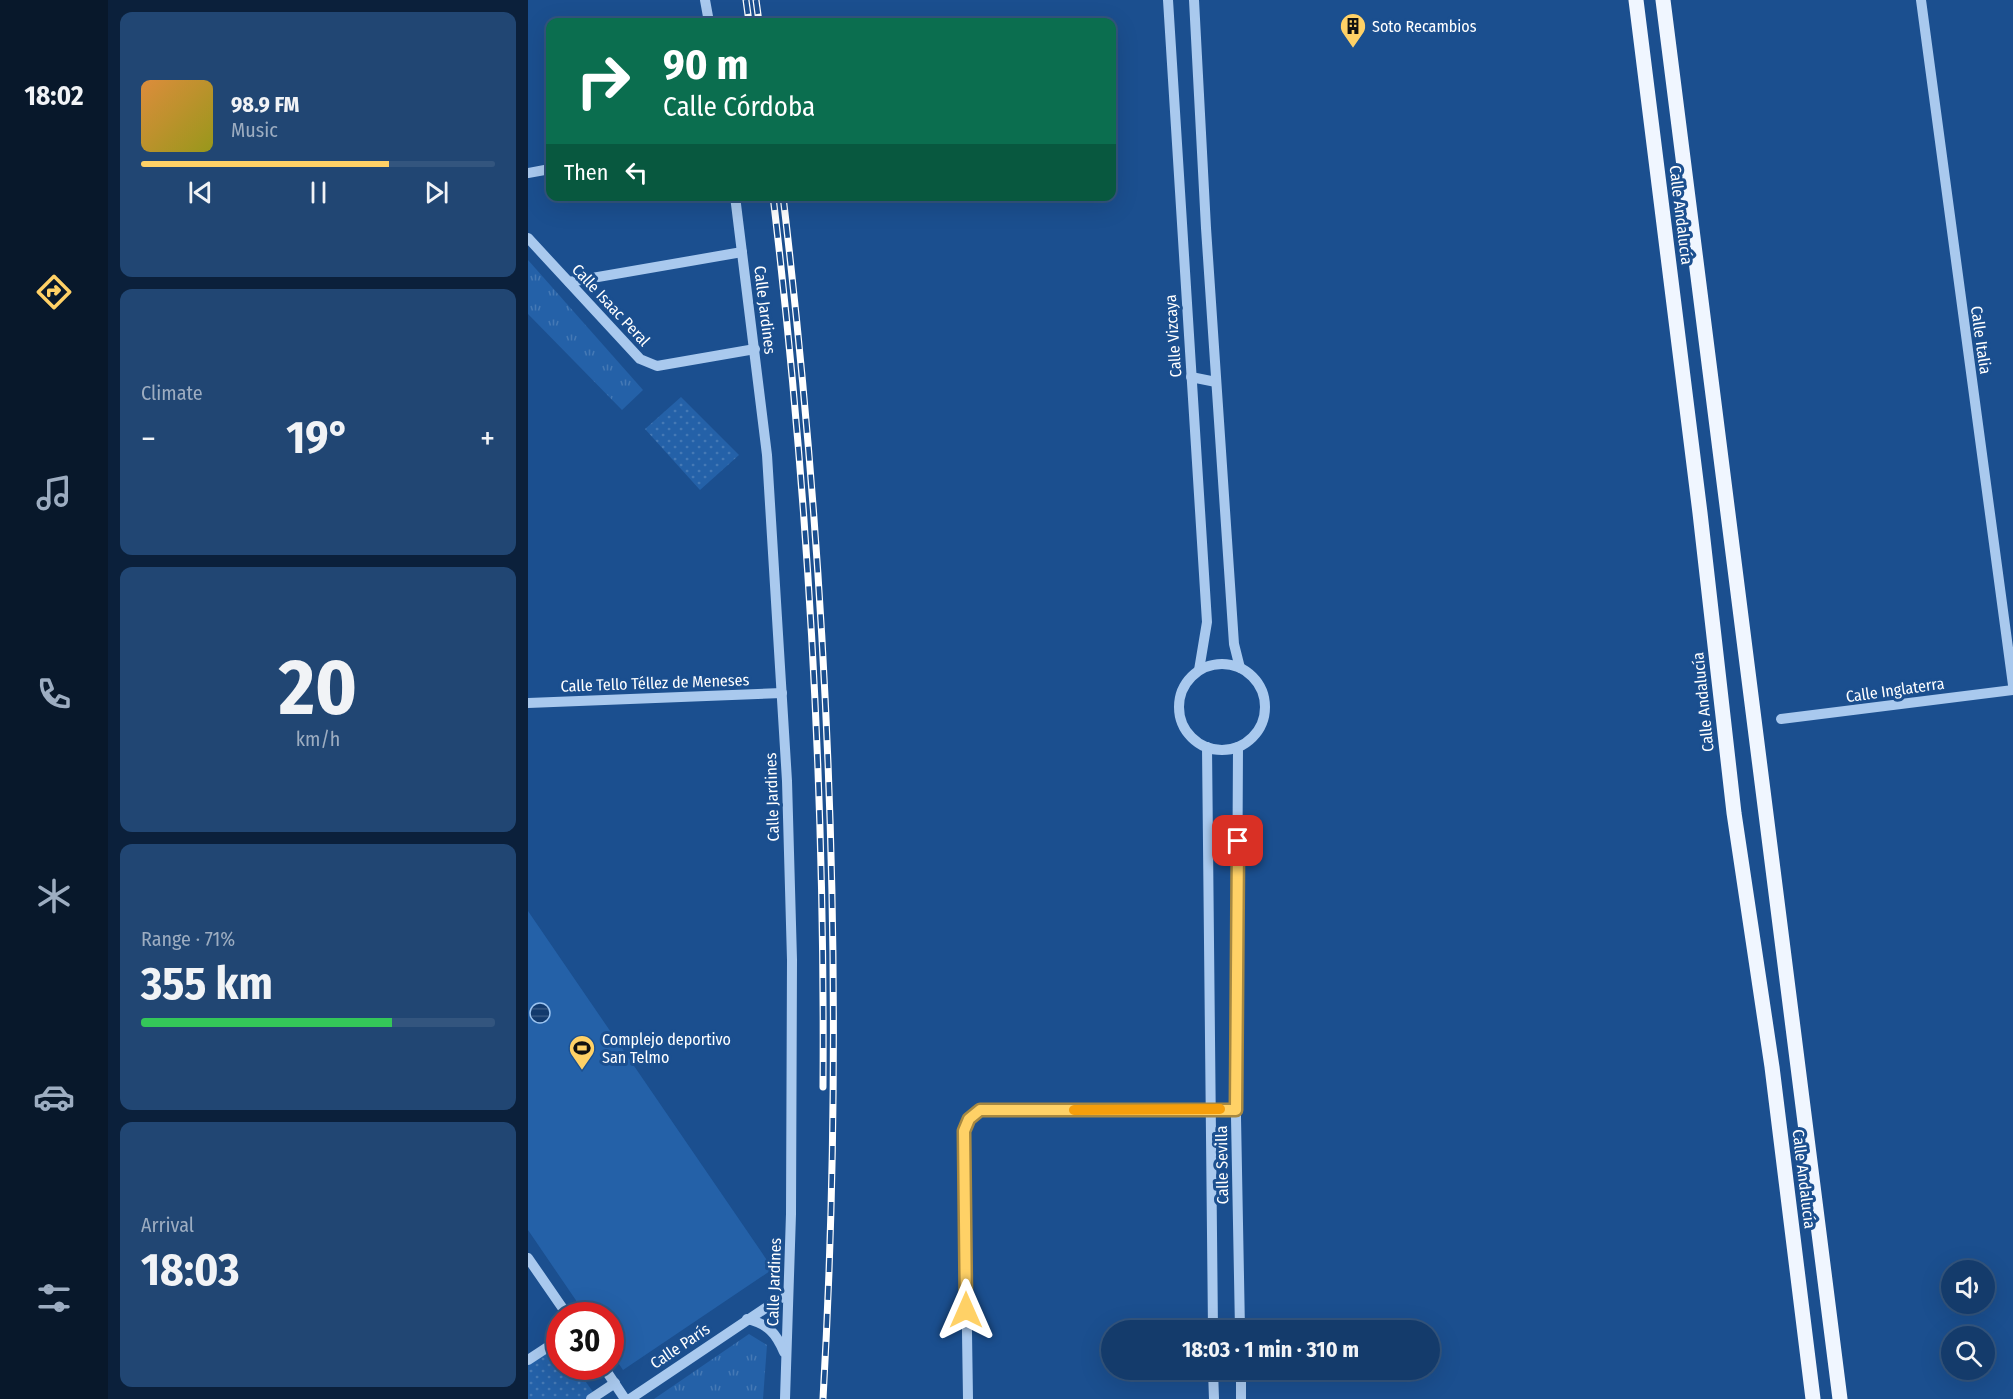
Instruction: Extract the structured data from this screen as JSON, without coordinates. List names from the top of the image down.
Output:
{
  "streets": {
    "main road": ["Calle Andalucía"],
    "street": [
      "Calle Isaac Peral",
      "Calle Jardines",
      "Calle Vizcaya",
      "Calle Italia",
      "Calle Tello Téllez de Meneses",
      "Calle Inglaterra",
      "Calle Sevilla",
      "Calle París"
    ]
  },
  "crossings": [
    ["Calle Isaac Peral", "Calle Jardines"],
    ["Calle Jardines", "Calle Tello Téllez de Meneses"],
    ["Calle Jardines", "Calle París"],
    ["Calle Vizcaya", "Calle Sevilla"]
  ],
  "places": {
    "building": ["Soto Recambios"],
    "sports": ["Complejo deportivo San Telmo"]
  },
  "page": {
    "tabs": "18:02",
    "turn": ["90 m", "Calle Córdoba"],
    "song": ["98.9 FM", "Music"],
    "then": "Then",
    "tile": [
      "Climate",
      ["20", "km/h"],
      ["Range · 71%", "355 km"],
      ["Arrival", "18:03"]
    ],
    "heat": ["−", "19°", "+"],
    "limit": "30",
    "trip": "18:03 · 1 min · 310 m"
  }
}
